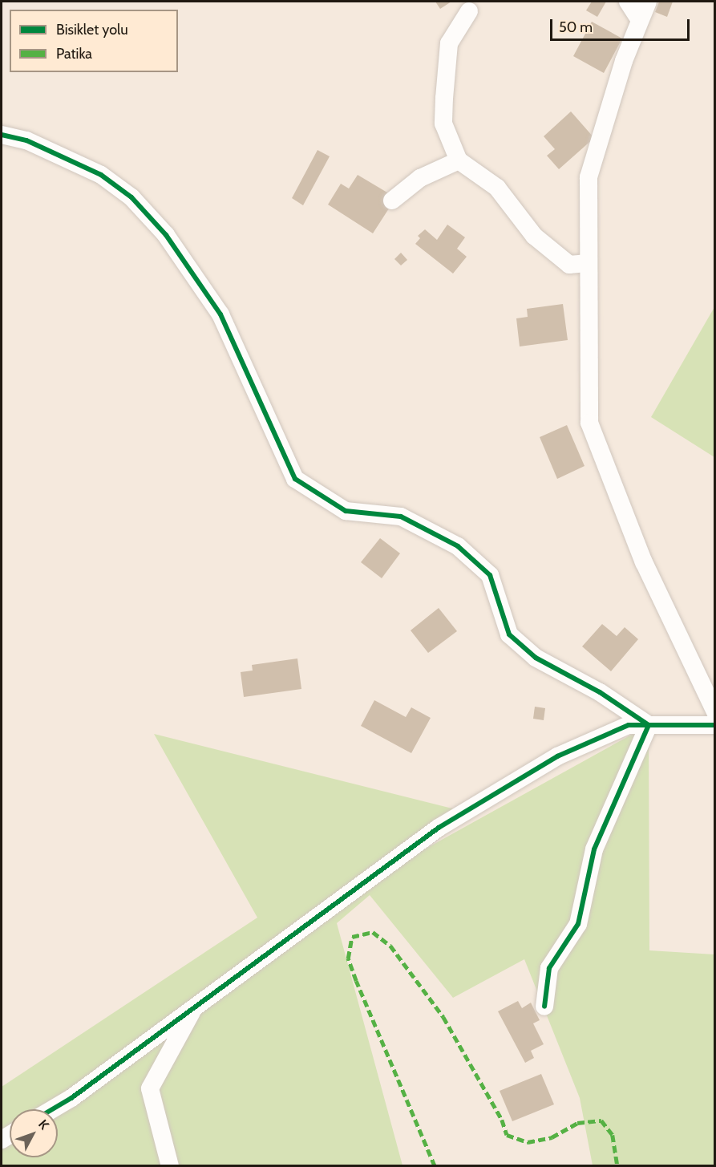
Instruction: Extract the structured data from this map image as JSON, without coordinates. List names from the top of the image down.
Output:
{
  "legend": ["Bisiklet yolu", "Patika"],
  "scale_bar": "50 m",
  "north": "top right"
}
